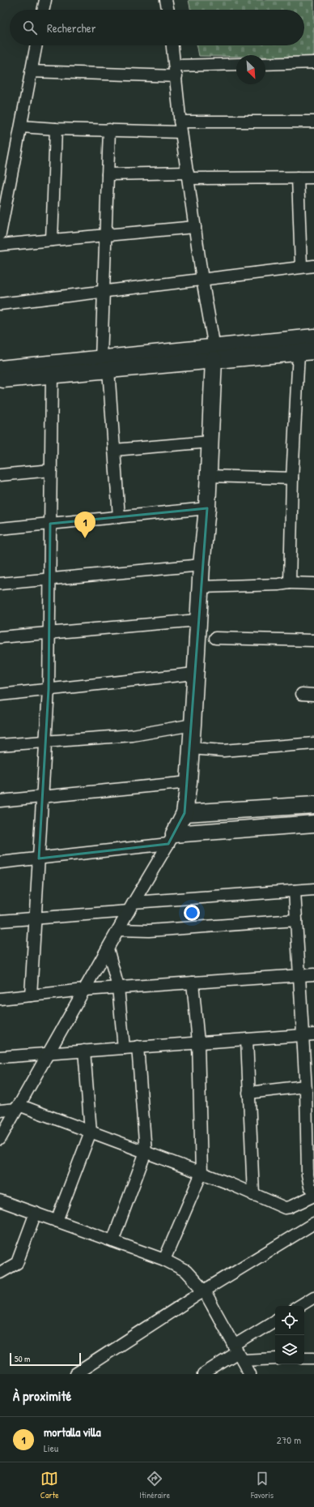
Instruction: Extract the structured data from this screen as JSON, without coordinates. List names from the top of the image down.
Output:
{
  "scale_bar": "50 m",
  "north": "bottom right",
  "page": {
    "search": "Rechercher",
    "pins": "1",
    "scale": "50 m",
    "heading": "À proximité",
    "list": [
      {
        "mark": "1",
        "name": "mortalla villa",
        "note": "Lieu",
        "value": "270 m"
      }
    ],
    "nav": ["Carte", "Itinéraire", "Favoris"]
  }
}
